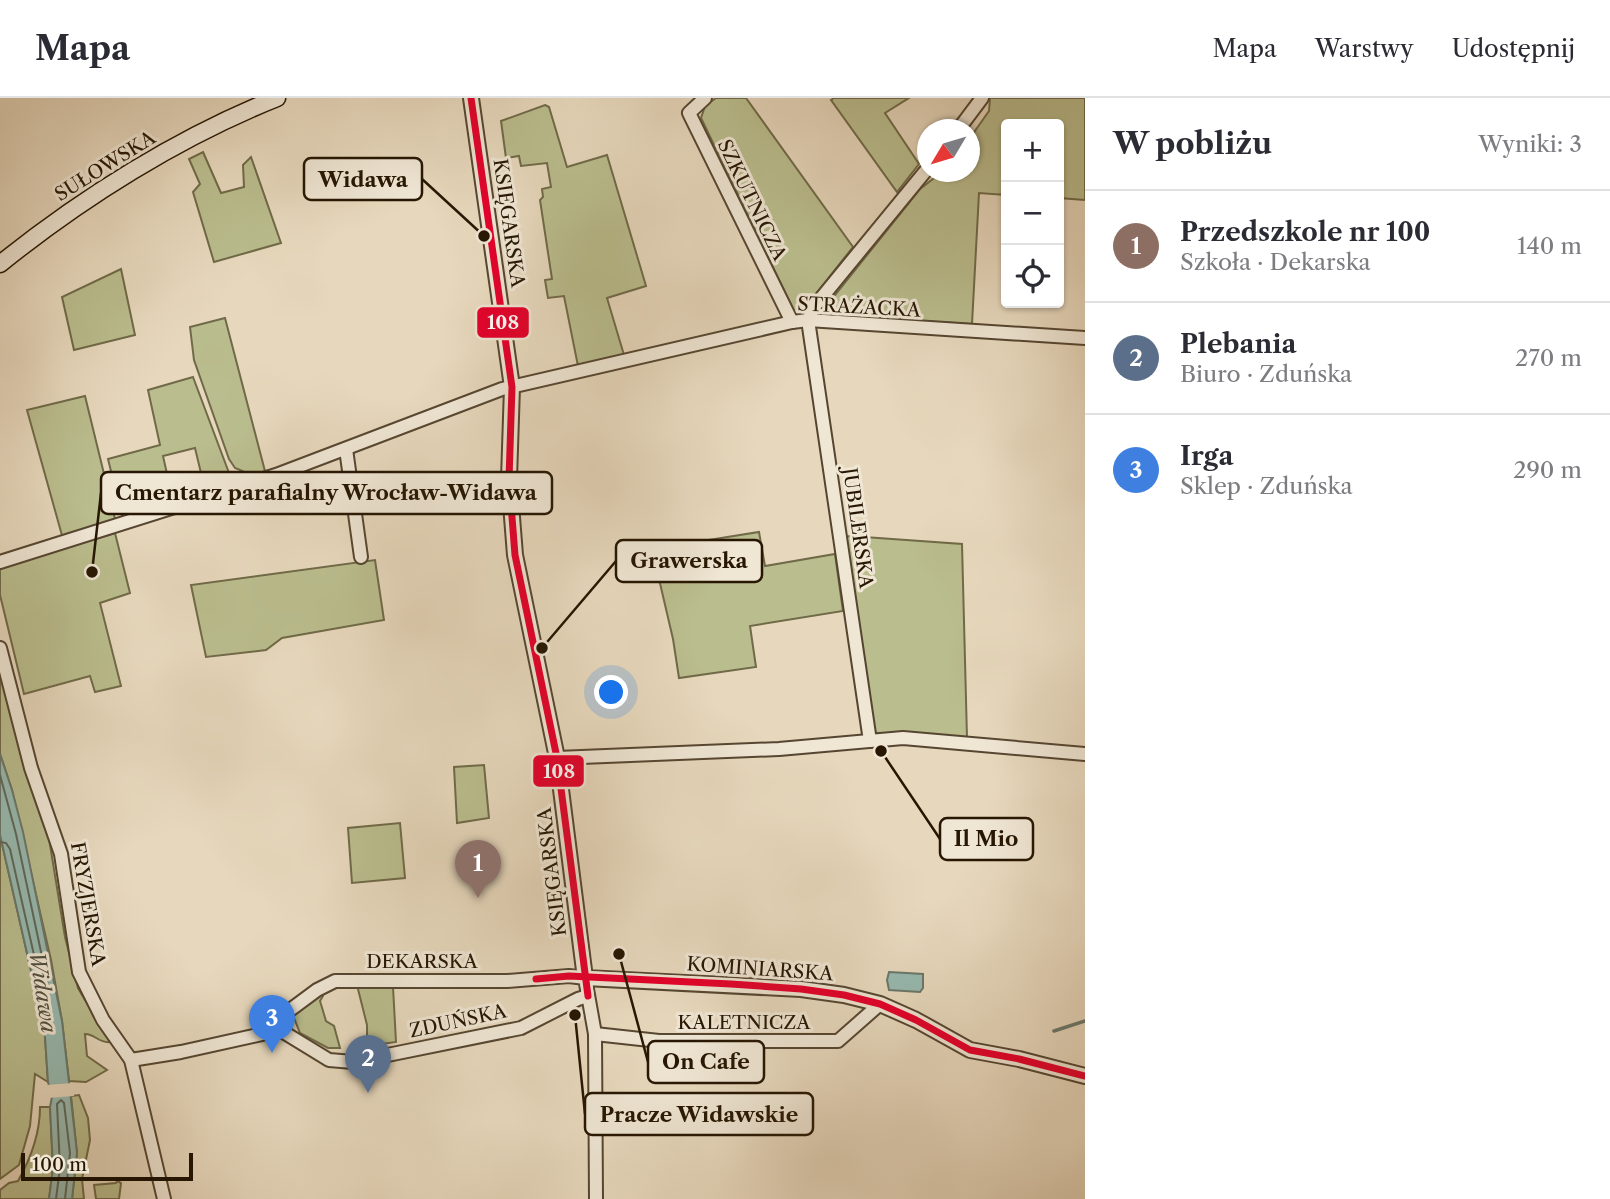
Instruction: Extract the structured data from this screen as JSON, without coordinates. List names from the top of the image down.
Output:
{
  "streets": {
    "main road": ["SUŁOWSKA"],
    "street": [
      "SZKUTNICZA",
      "KSIĘGARSKA",
      "STRAŻACKA",
      "JUBILERSKA",
      "FRYZJERSKA",
      "DEKARSKA",
      "KOMINIARSKA",
      "ZDUŃSKA",
      "KALETNICZA"
    ]
  },
  "crossings": [
    ["SZKUTNICZA", "STRAŻACKA"],
    ["KSIĘGARSKA", "STRAŻACKA"],
    ["KSIĘGARSKA", "DEKARSKA"],
    ["KSIĘGARSKA", "KOMINIARSKA"],
    ["STRAŻACKA", "JUBILERSKA"],
    ["DEKARSKA", "KOMINIARSKA"],
    ["DEKARSKA", "ZDUŃSKA"],
    ["KOMINIARSKA", "KALETNICZA"]
  ],
  "water": ["Widawa"],
  "places": [
    "Widawa",
    "Cmentarz parafialny Wrocław-Widawa",
    "Grawerska",
    "Il Mio",
    "On Cafe",
    "Pracze Widawskie"
  ],
  "lines": ["transit line 108"],
  "scale_bar": "100 m",
  "north": "bottom left",
  "page": {
    "header": "Mapa",
    "nav": ["Mapa", "Warstwy", "Udostępnij"],
    "heading": ["W pobliżu", "Wyniki: 3"],
    "map_buttons": ["+", "−"],
    "list": [
      {
        "mark": "1",
        "name": "Przedszkole nr 100",
        "note": "Szkoła · Dekarska",
        "value": "140 m"
      },
      {
        "mark": "2",
        "name": "Plebania",
        "note": "Biuro · Zduńska",
        "value": "270 m"
      },
      {
        "mark": "3",
        "name": "Irga",
        "note": "Sklep · Zduńska",
        "value": "290 m"
      }
    ],
    "pins": ["1", "3", "2"],
    "scale": "100 m"
  }
}
